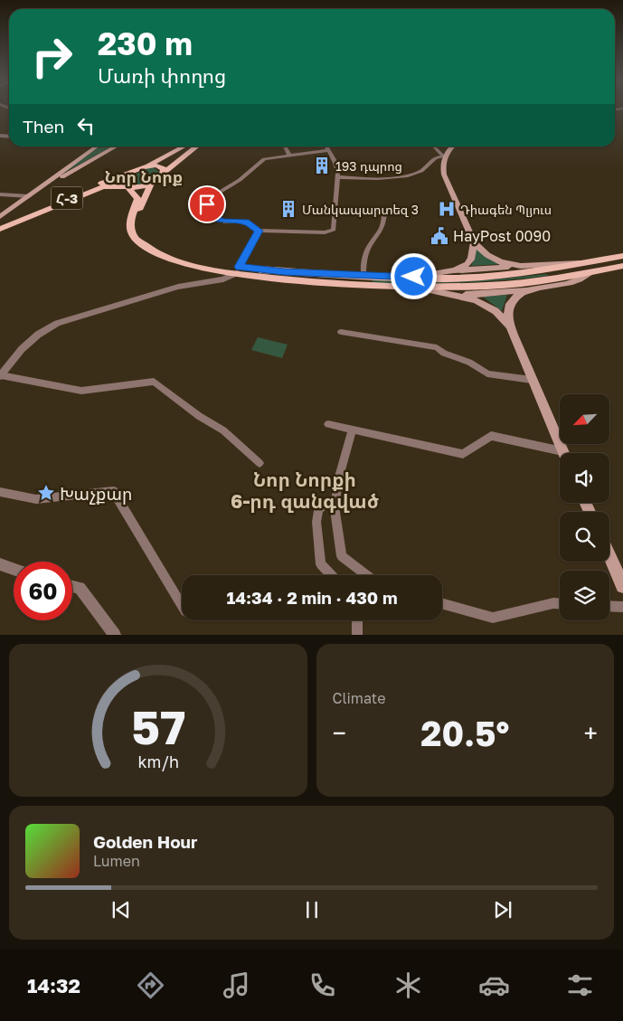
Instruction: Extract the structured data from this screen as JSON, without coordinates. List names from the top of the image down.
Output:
{
  "streets": {
    "main road": ["Հ-3"]
  },
  "districts": ["Նոր Նորք", "Նոր Նորքի 6-րդ զանգված"],
  "places": {
    "building": ["193 դպրոց", "Մանկապարտեզ 3"],
    "hospital": ["Դիագեն Պլյուս"],
    "public building": ["HayPost 0090"],
    "place": ["Խաչքար"]
  },
  "north": "bottom left",
  "page": {
    "turn": ["230 m", "Մառի փողոց"],
    "then": "Then",
    "limit": "60",
    "trip": "14:34 · 2 min · 430 m",
    "tile": "Climate",
    "heat": ["−", "20.5°", "+"],
    "song": ["Golden Hour", "Lumen"],
    "tabs": "14:32",
    "gauge": ["57", "km/h"]
  }
}
